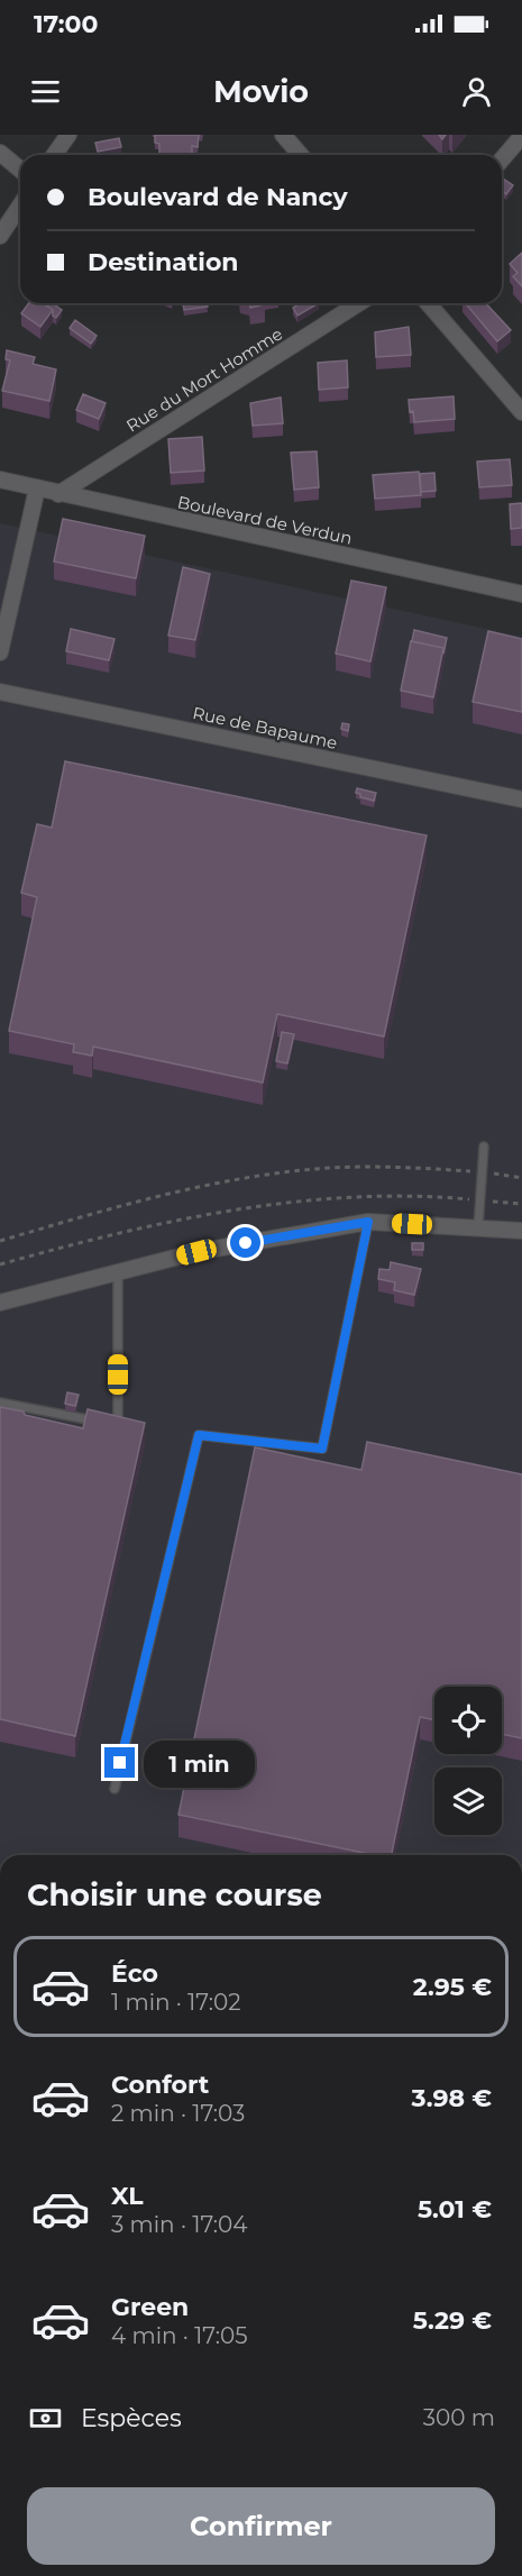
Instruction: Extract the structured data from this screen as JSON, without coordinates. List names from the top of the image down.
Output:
{
  "streets": {
    "street": ["Rue du Mort Homme", "Boulevard de Verdun", "Rue de Bapaume"]
  },
  "crossings": [
    ["Rue du Mort Homme", "Boulevard de Verdun"]
  ],
  "page": {
    "status": "17:00",
    "header": "Movio",
    "banner": ["Boulevard de Nancy", "Destination"],
    "bubble": "1 min",
    "heading": "Choisir une course",
    "list": [
      {
        "name": "Éco",
        "note": "1 min · 17:02",
        "value": "2.95 €"
      },
      {
        "name": "Confort",
        "note": "2 min · 17:03",
        "value": "3.98 €"
      },
      {
        "name": "XL",
        "note": "3 min · 17:04",
        "value": "5.01 €"
      },
      {
        "name": "Green",
        "note": "4 min · 17:05",
        "value": "5.29 €"
      }
    ],
    "pay": ["Espèces", "300 m"],
    "buttons": "Confirmer"
  }
}
